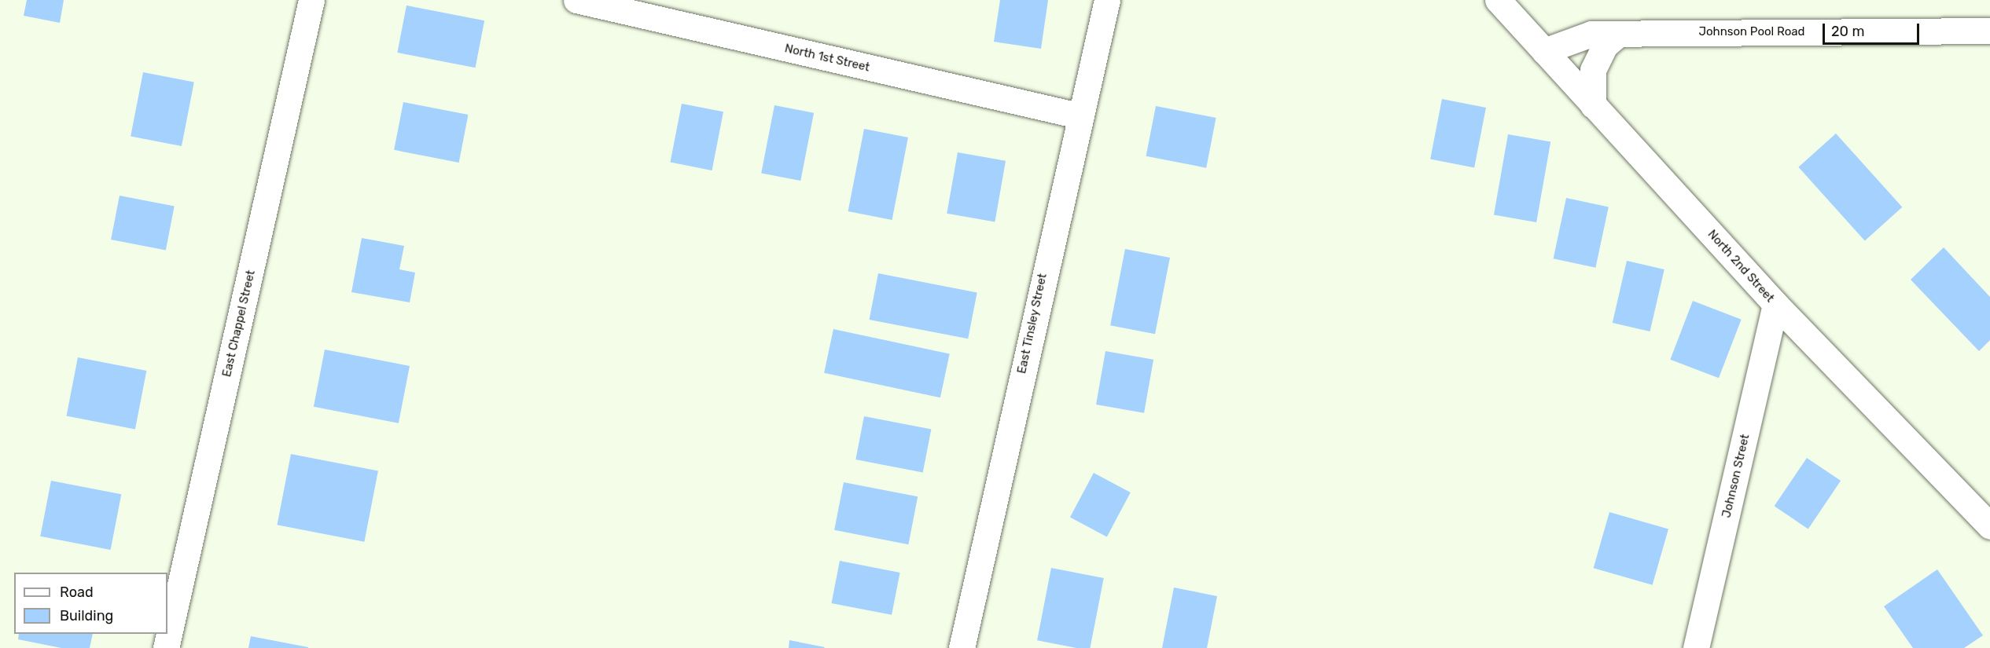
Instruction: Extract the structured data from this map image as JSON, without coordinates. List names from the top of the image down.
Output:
{
  "streets": {
    "street": [
      "Johnson Pool Road",
      "North 1st Street",
      "North 2nd Street",
      "East Chappel Street",
      "East Tinsley Street",
      "Johnson Street"
    ]
  },
  "crossings": [
    ["Johnson Pool Road", "North 2nd Street"],
    ["North 1st Street", "East Tinsley Street"],
    ["North 2nd Street", "Johnson Street"]
  ],
  "legend": ["Road", "Building"],
  "scale_bar": "20 m"
}
